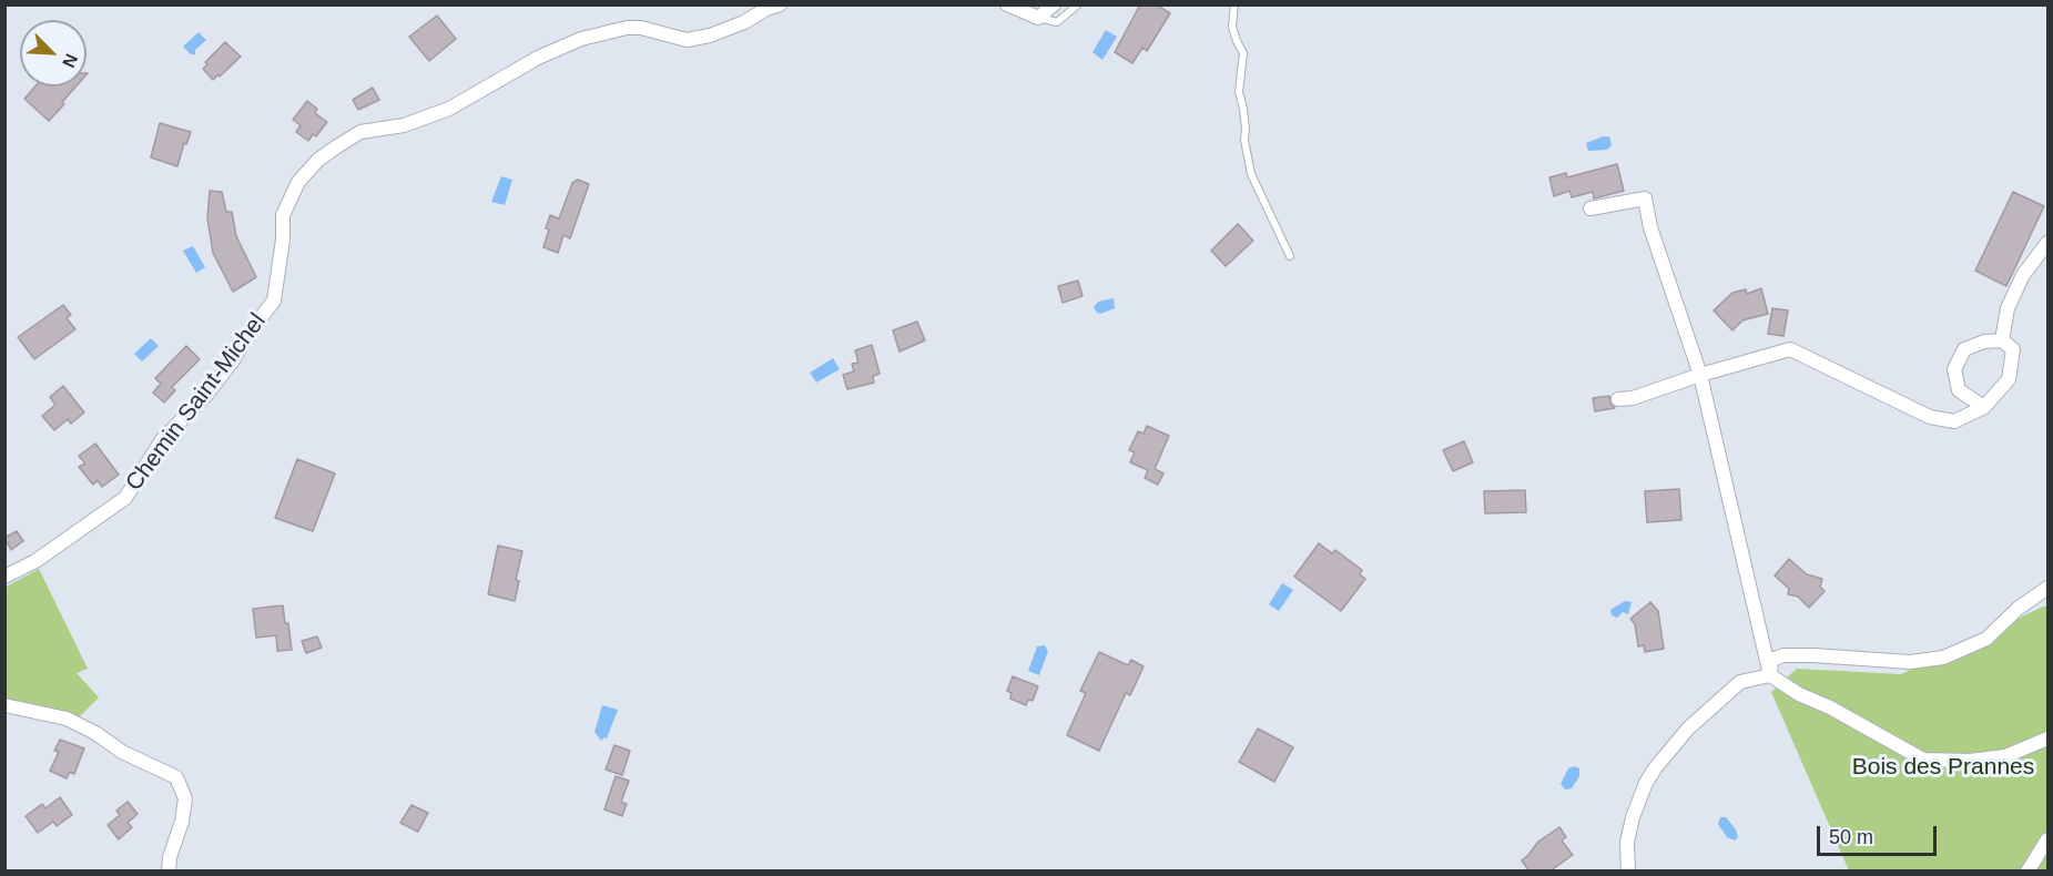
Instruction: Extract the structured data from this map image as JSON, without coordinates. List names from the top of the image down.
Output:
{
  "streets": {
    "street": ["Chemin Saint-Michel"]
  },
  "parks": ["Bois des Prannes"],
  "scale_bar": "50 m",
  "north": "bottom right"
}
